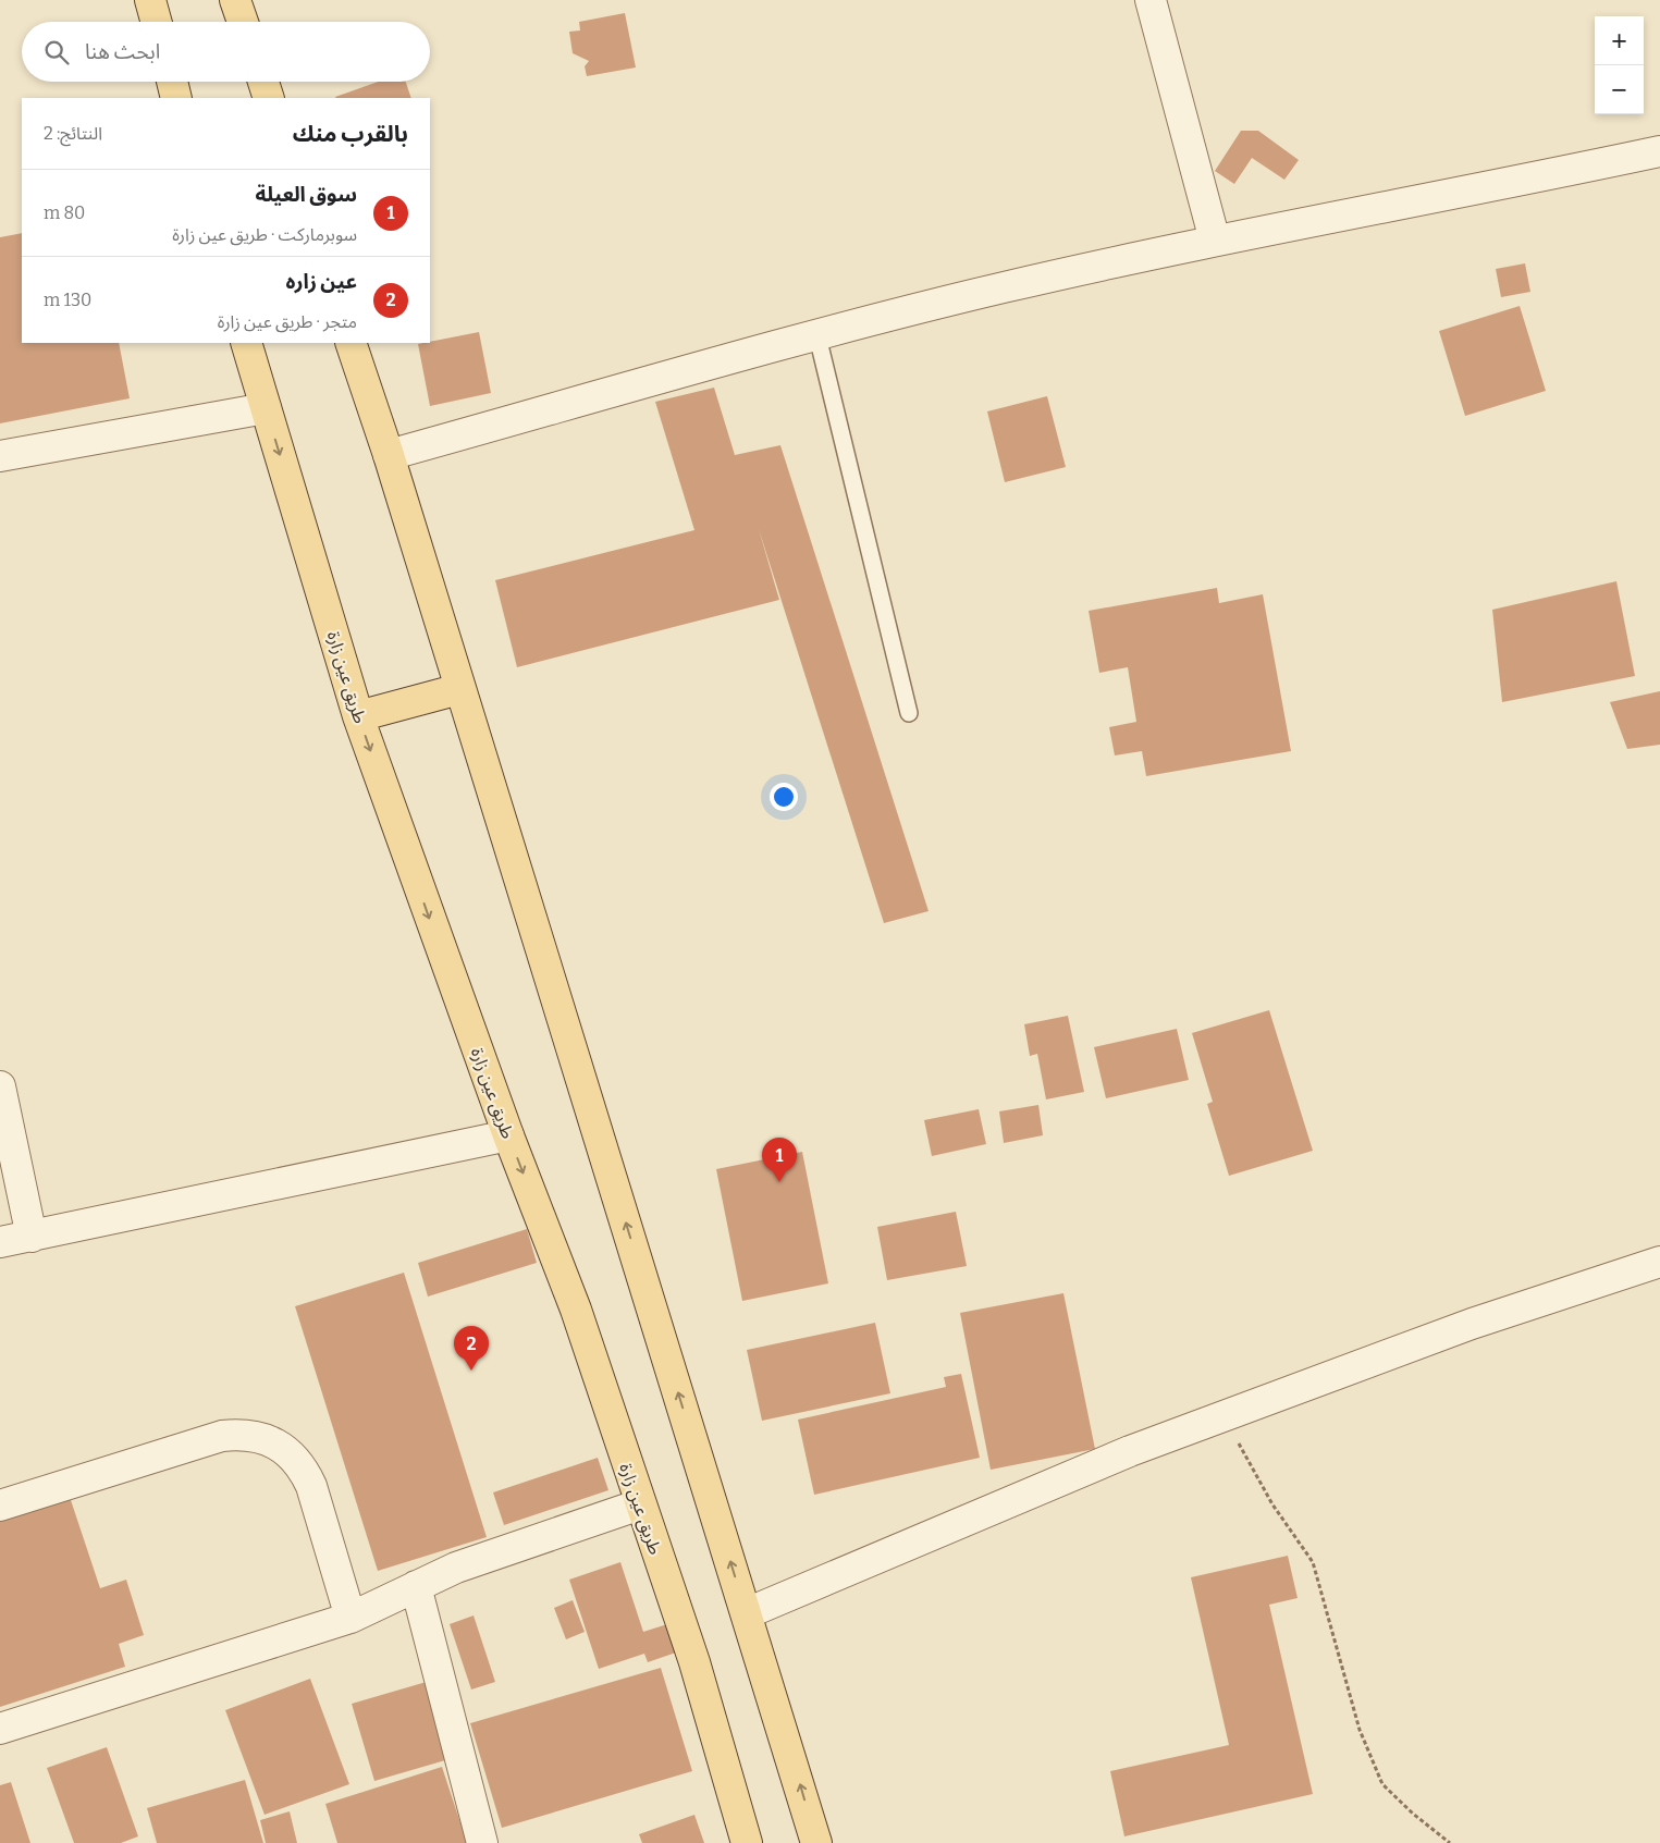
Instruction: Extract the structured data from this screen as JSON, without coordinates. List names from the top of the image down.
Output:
{
  "streets": {
    "main road": ["طريق عين زارة"]
  },
  "page": {
    "map_buttons": ["+", "−"],
    "search": "ابحث هنا",
    "heading": ["بالقرب منك", "النتائج: 2"],
    "list": [
      {
        "mark": "1",
        "name": "سوق العيلة",
        "note": "سوبرماركت · طريق عين زارة",
        "value": "80 m"
      },
      {
        "mark": "2",
        "name": "عين زاره",
        "note": "متجر · طريق عين زارة",
        "value": "130 m"
      }
    ],
    "pins": ["1", "2"]
  }
}
